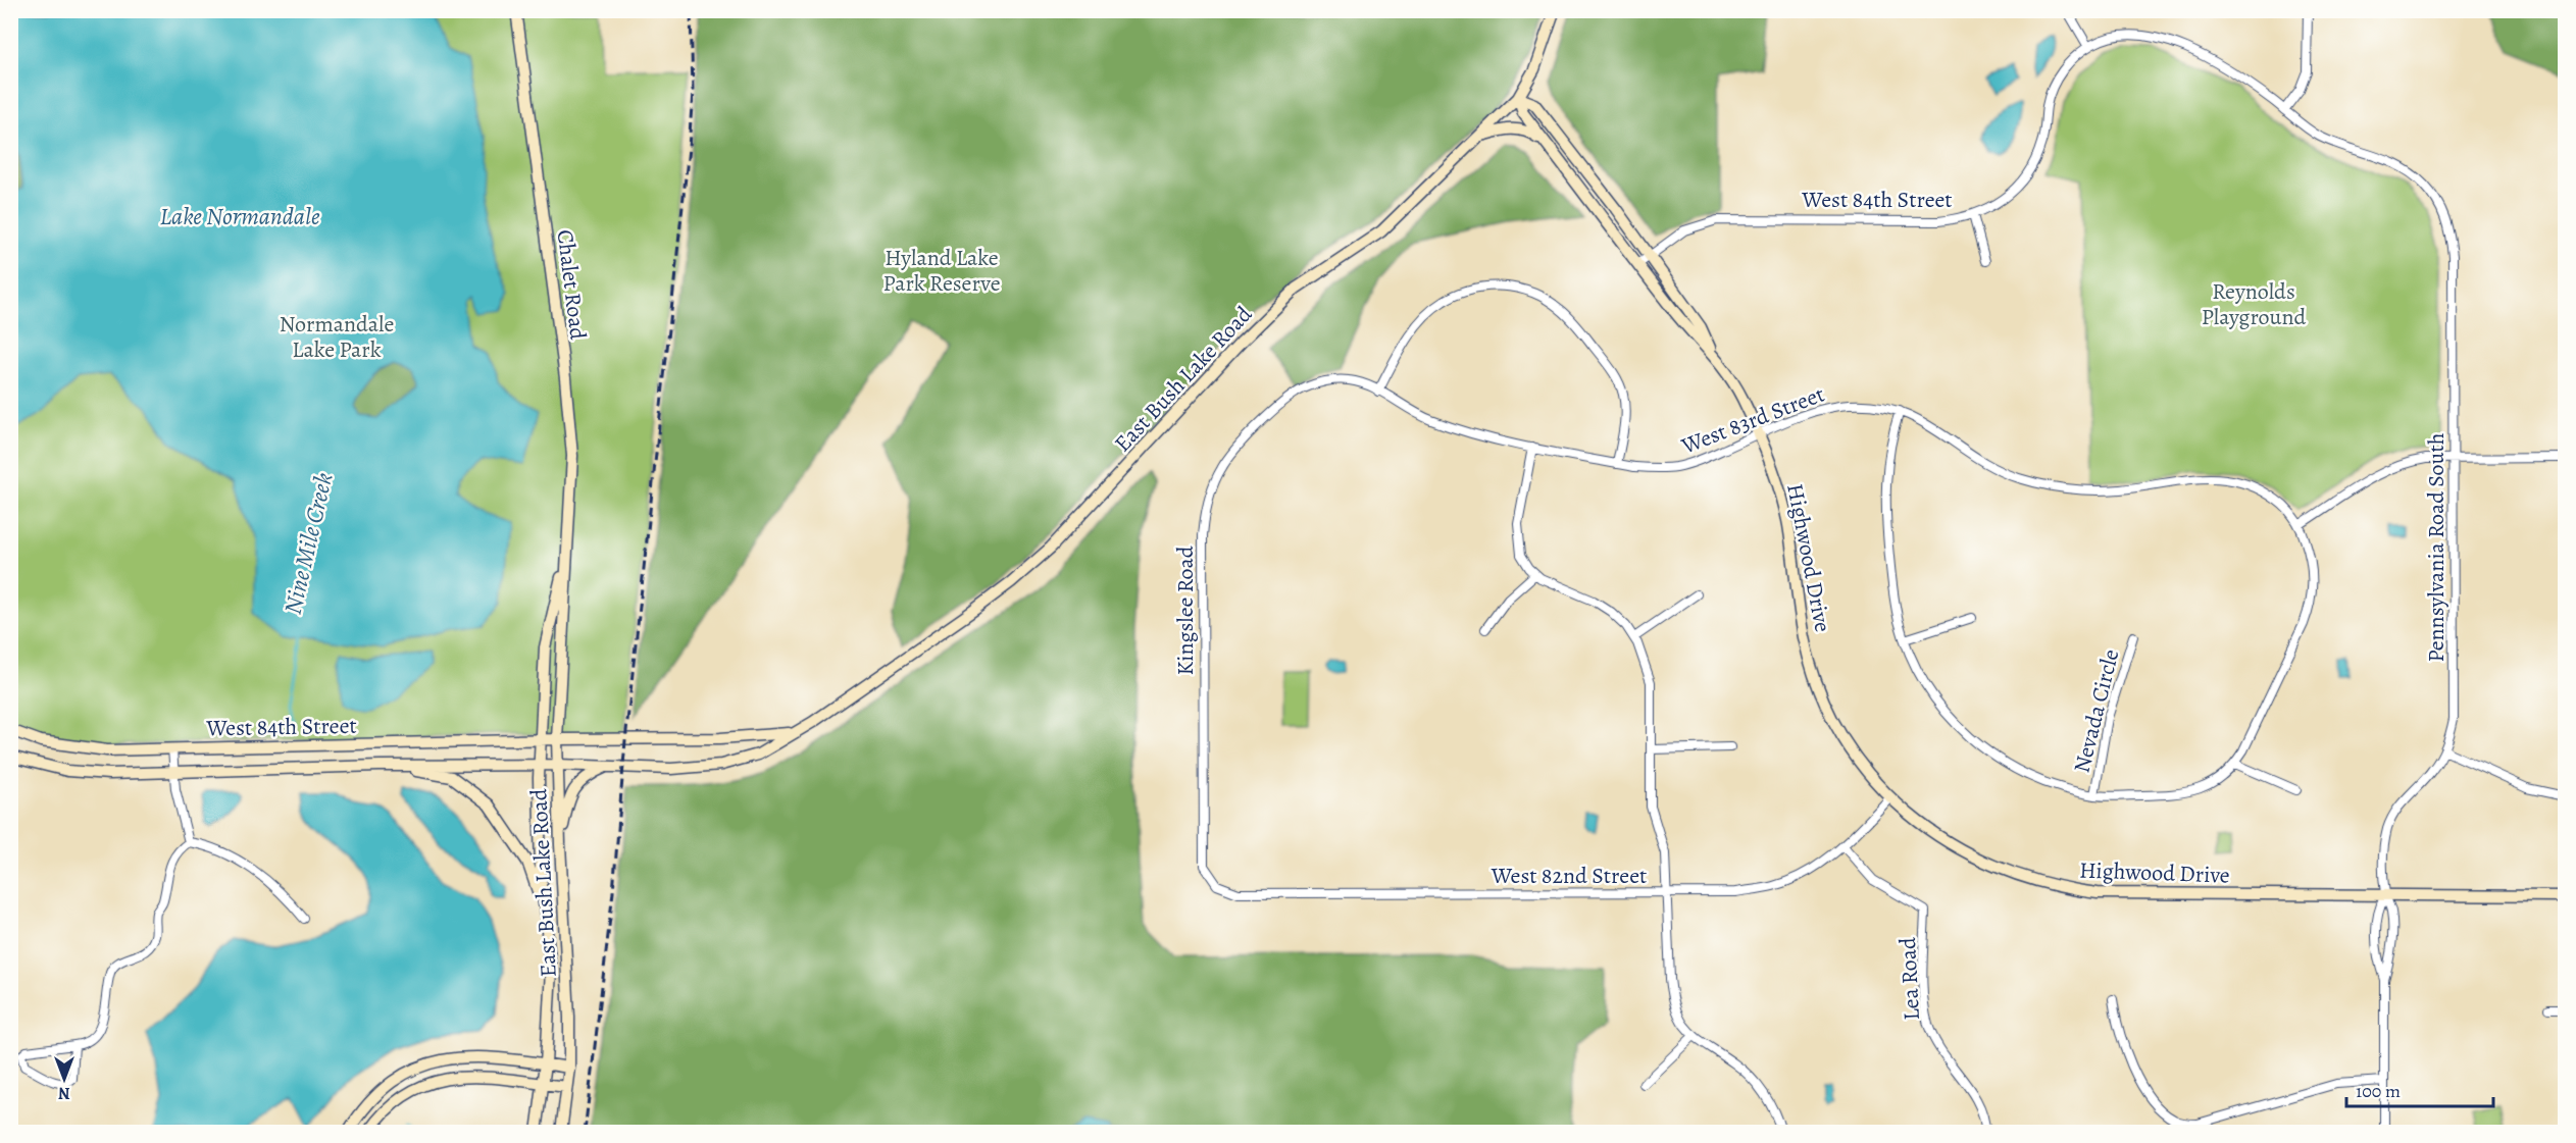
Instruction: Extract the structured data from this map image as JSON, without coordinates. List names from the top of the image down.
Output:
{
  "streets": {
    "street": [
      "West 84th Street",
      "Chalet Road",
      "East Bush Lake Road",
      "West 83rd Street",
      "Pennsylvania Road South",
      "Highwood Drive",
      "Kingslee Road",
      "Nevada Circle",
      "West 82nd Street",
      "Lea Road"
    ]
  },
  "crossings": [
    ["West 84th Street", "Chalet Road"],
    ["West 84th Street", "East Bush Lake Road"],
    ["West 84th Street", "Pennsylvania Road South"],
    ["West 84th Street", "Highwood Drive"],
    ["Chalet Road", "East Bush Lake Road"],
    ["East Bush Lake Road", "Highwood Drive"],
    ["West 83rd Street", "Highwood Drive"],
    ["West 83rd Street", "Kingslee Road"],
    ["Pennsylvania Road South", "Highwood Drive"],
    ["Highwood Drive", "West 82nd Street"],
    ["Kingslee Road", "West 82nd Street"],
    ["West 82nd Street", "Lea Road"]
  ],
  "water": ["Lake Normandale", "Nine Mile Creek"],
  "parks": ["Hyland Lake Park Reserve", "Reynolds Playground", "Normandale Lake Park"],
  "scale_bar": "100 m",
  "north": "bottom"
}
